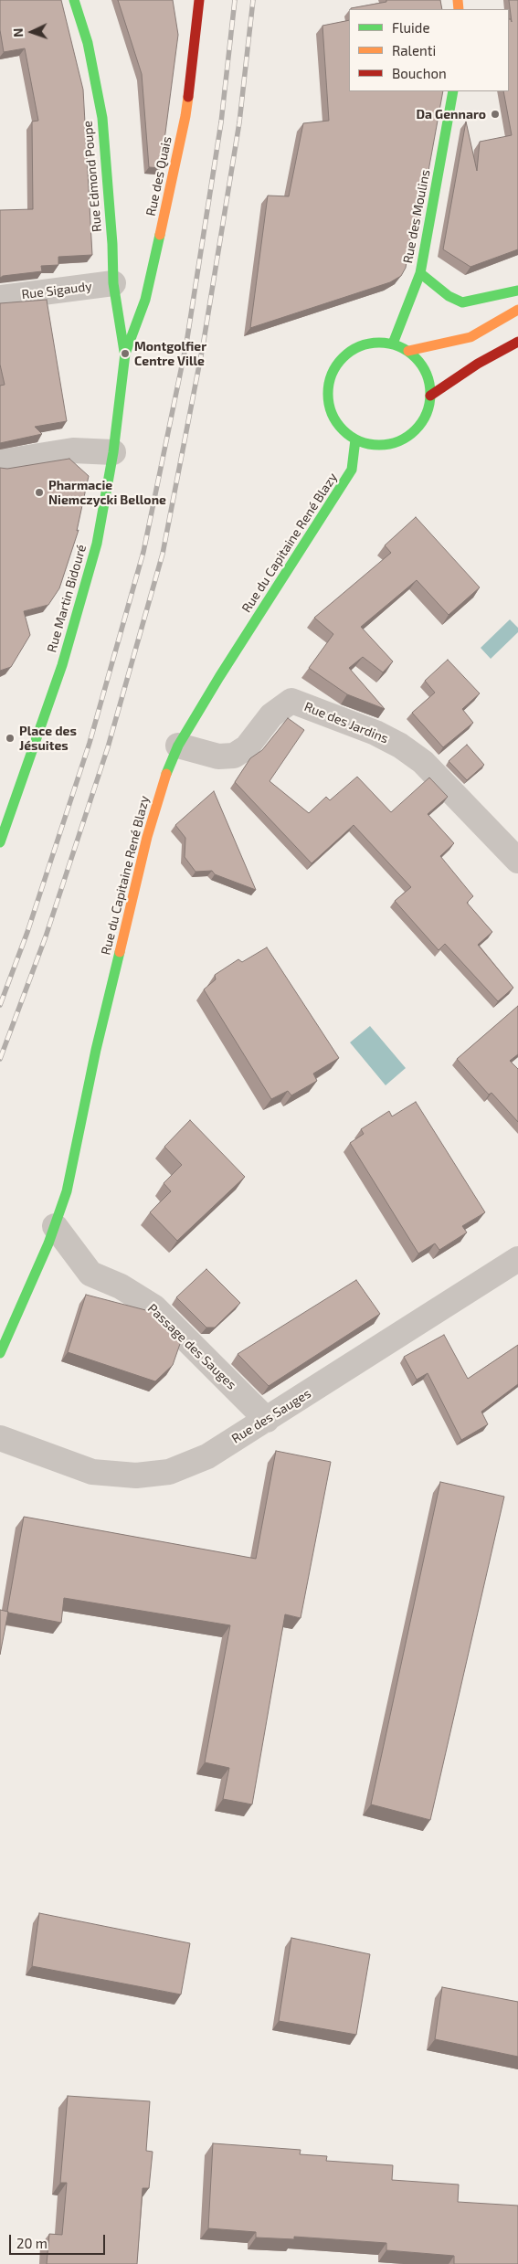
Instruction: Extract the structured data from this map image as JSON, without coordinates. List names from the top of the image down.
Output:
{
  "streets": {
    "street": [
      "Rue Edmond Poupe",
      "Rue des Quais",
      "Rue des Moulins",
      "Rue Sigaudy",
      "Rue du Capitaine René Blazy",
      "Rue Martin Bidouré",
      "Rue des Jardins",
      "Passage des Sauges",
      "Rue des Sauges"
    ]
  },
  "crossings": [
    ["Rue Edmond Poupe", "Rue des Quais"],
    ["Rue Edmond Poupe", "Rue Sigaudy"],
    ["Rue Edmond Poupe", "Rue Martin Bidouré"],
    ["Rue des Quais", "Rue Martin Bidouré"],
    ["Rue des Moulins", "Rue du Capitaine René Blazy"],
    ["Rue du Capitaine René Blazy", "Rue des Jardins"],
    ["Rue du Capitaine René Blazy", "Passage des Sauges"],
    ["Passage des Sauges", "Rue des Sauges"]
  ],
  "places": [
    "Da Gennaro",
    "Montgolfier Centre Ville",
    "Pharmacie Niemczycki Bellone",
    "Place des Jésuites"
  ],
  "legend": ["Fluide", "Ralenti", "Bouchon"],
  "scale_bar": "20 m",
  "north": "left"
}
